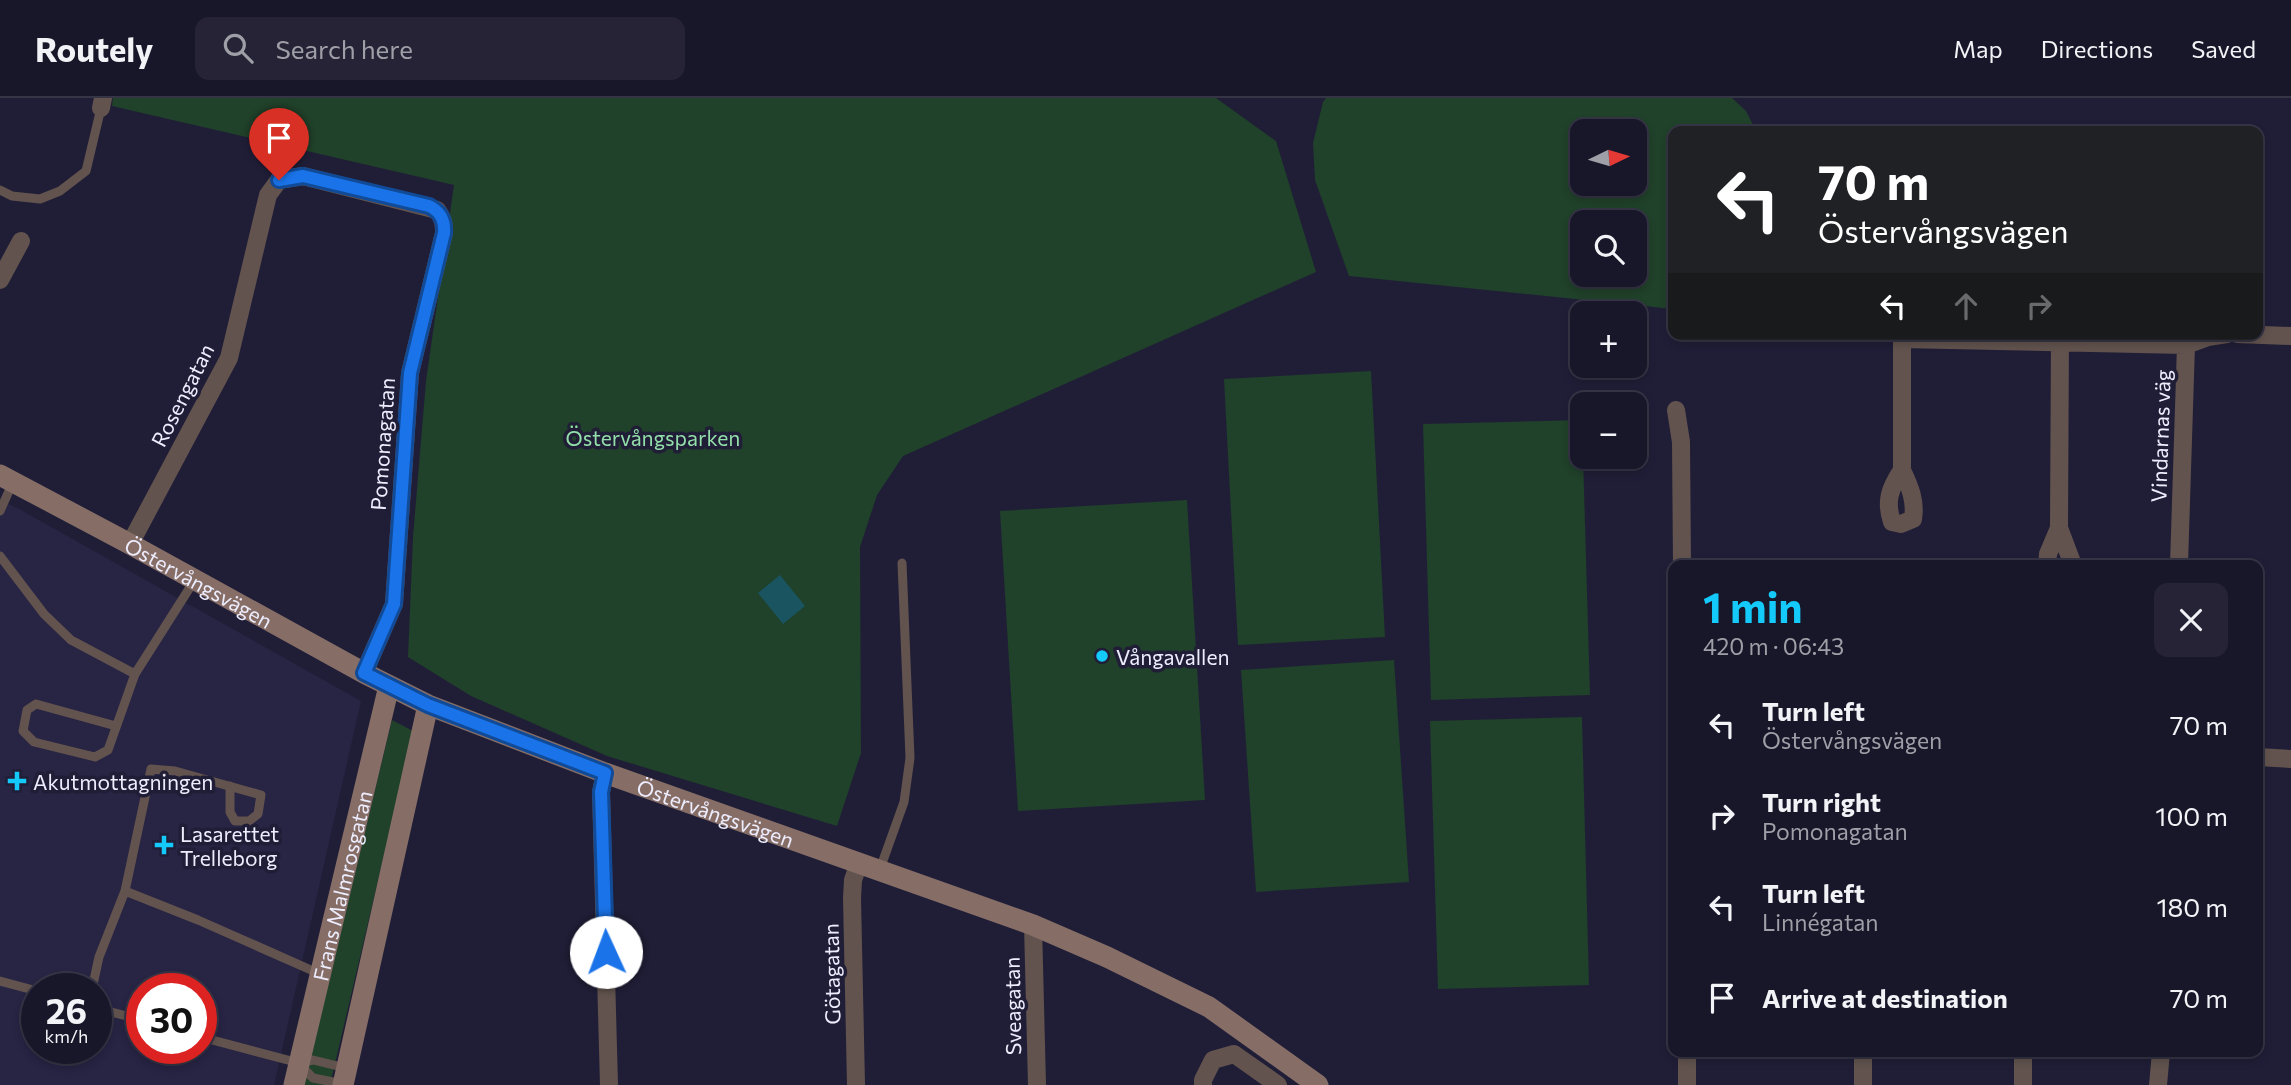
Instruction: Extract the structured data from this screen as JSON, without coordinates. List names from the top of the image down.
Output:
{
  "streets": {
    "street": [
      "Rosengatan",
      "Vindarnas väg",
      "Pomonagatan",
      "Östervångsvägen",
      "Frans Malmrosgatan",
      "Götagatan",
      "Sveagatan"
    ]
  },
  "crossings": [
    ["Rosengatan", "Pomonagatan"],
    ["Rosengatan", "Östervångsvägen"],
    ["Pomonagatan", "Östervångsvägen"],
    ["Östervångsvägen", "Frans Malmrosgatan"],
    ["Östervångsvägen", "Götagatan"],
    ["Östervångsvägen", "Sveagatan"]
  ],
  "parks": ["Östervångsparken"],
  "places": {
    "other": ["Vångavallen"],
    "health": ["Akutmottagningen", "Lasarettet Trelleborg"]
  },
  "north": "right",
  "page": {
    "header": "Routely",
    "search": "Search here",
    "nav": ["Map", "Directions", "Saved"],
    "map_buttons": ["+", "−"],
    "turn": ["70 m", "Östervångsvägen"],
    "heading": ["1 min", "420 m · 06:43"],
    "list": [
      {
        "name": "Turn left",
        "note": "Östervångsvägen",
        "value": "70 m"
      },
      {
        "name": "Turn right",
        "note": "Pomonagatan",
        "value": "100 m"
      },
      {
        "name": "Turn left",
        "note": "Linnégatan",
        "value": "180 m"
      },
      {
        "name": "Arrive at destination",
        "value": "70 m"
      }
    ],
    "speed": "26 km/h",
    "limit": "30"
  }
}
